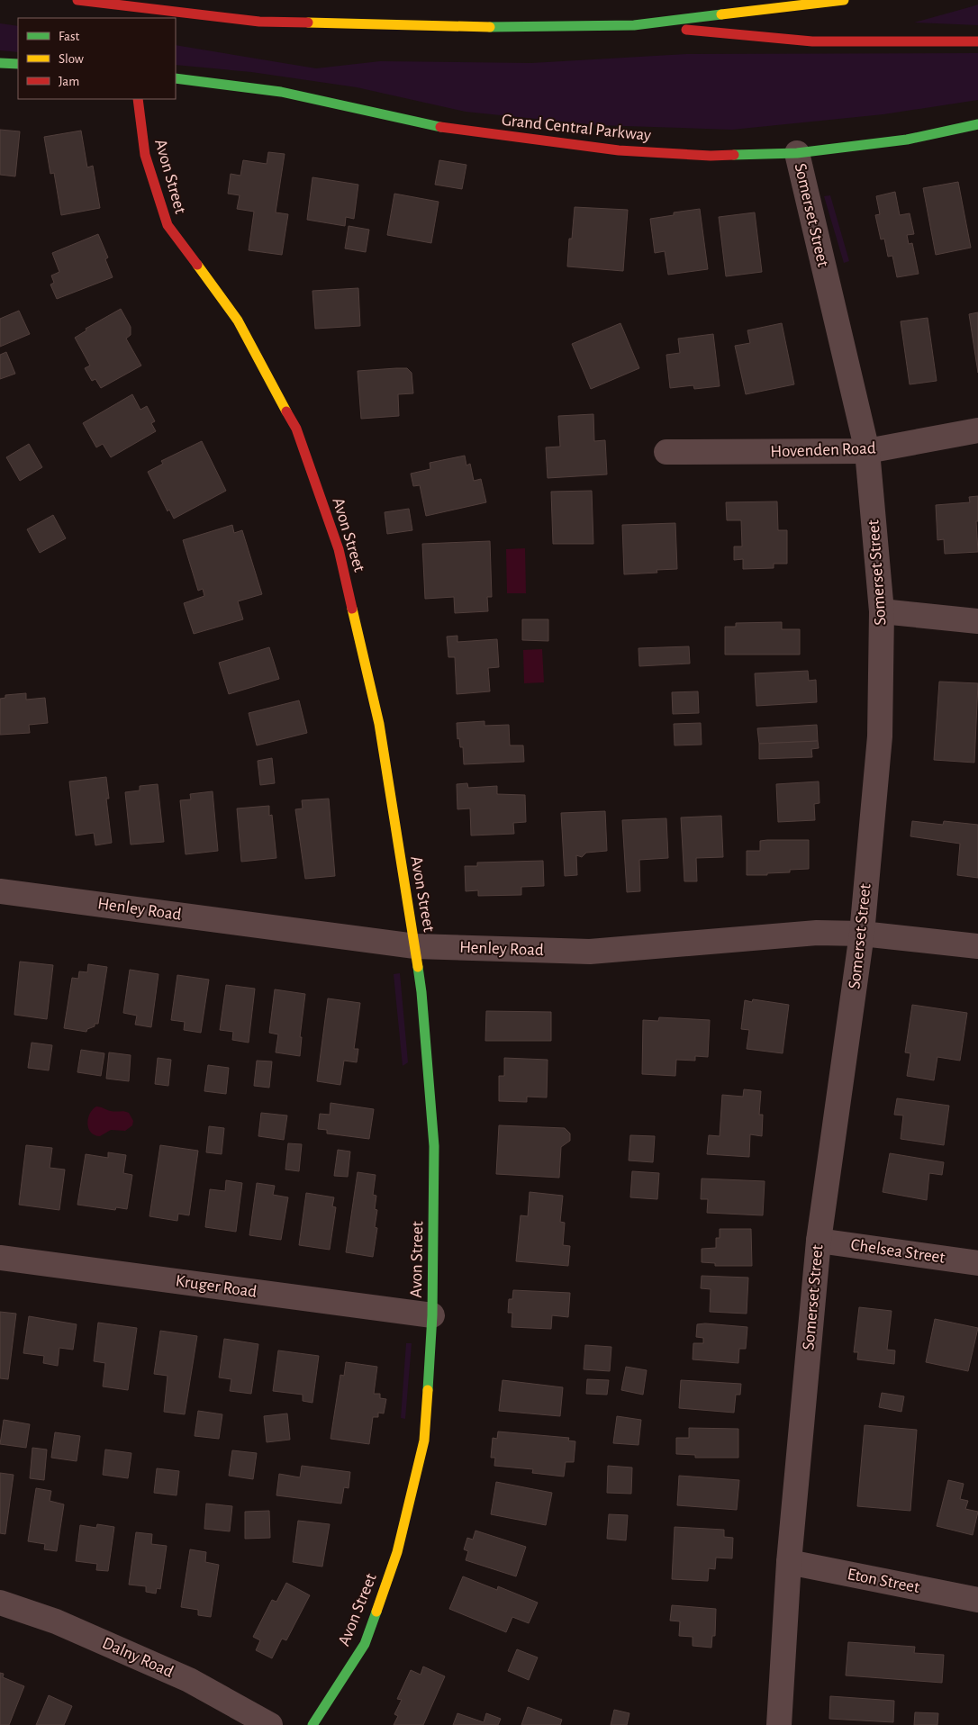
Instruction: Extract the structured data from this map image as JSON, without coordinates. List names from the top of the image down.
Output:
{
  "streets": {
    "main road": ["Grand Central Parkway", "Avon Street"],
    "street": [
      "Somerset Street",
      "Hovenden Road",
      "Henley Road",
      "Chelsea Street",
      "Kruger Road",
      "Eton Street",
      "Dalny Road"
    ]
  },
  "crossings": [
    ["Grand Central Parkway", "Somerset Street"],
    ["Avon Street", "Henley Road"],
    ["Avon Street", "Kruger Road"],
    ["Somerset Street", "Hovenden Road"],
    ["Somerset Street", "Henley Road"],
    ["Somerset Street", "Chelsea Street"],
    ["Somerset Street", "Eton Street"]
  ],
  "legend": ["Fast", "Slow", "Jam"]
}
